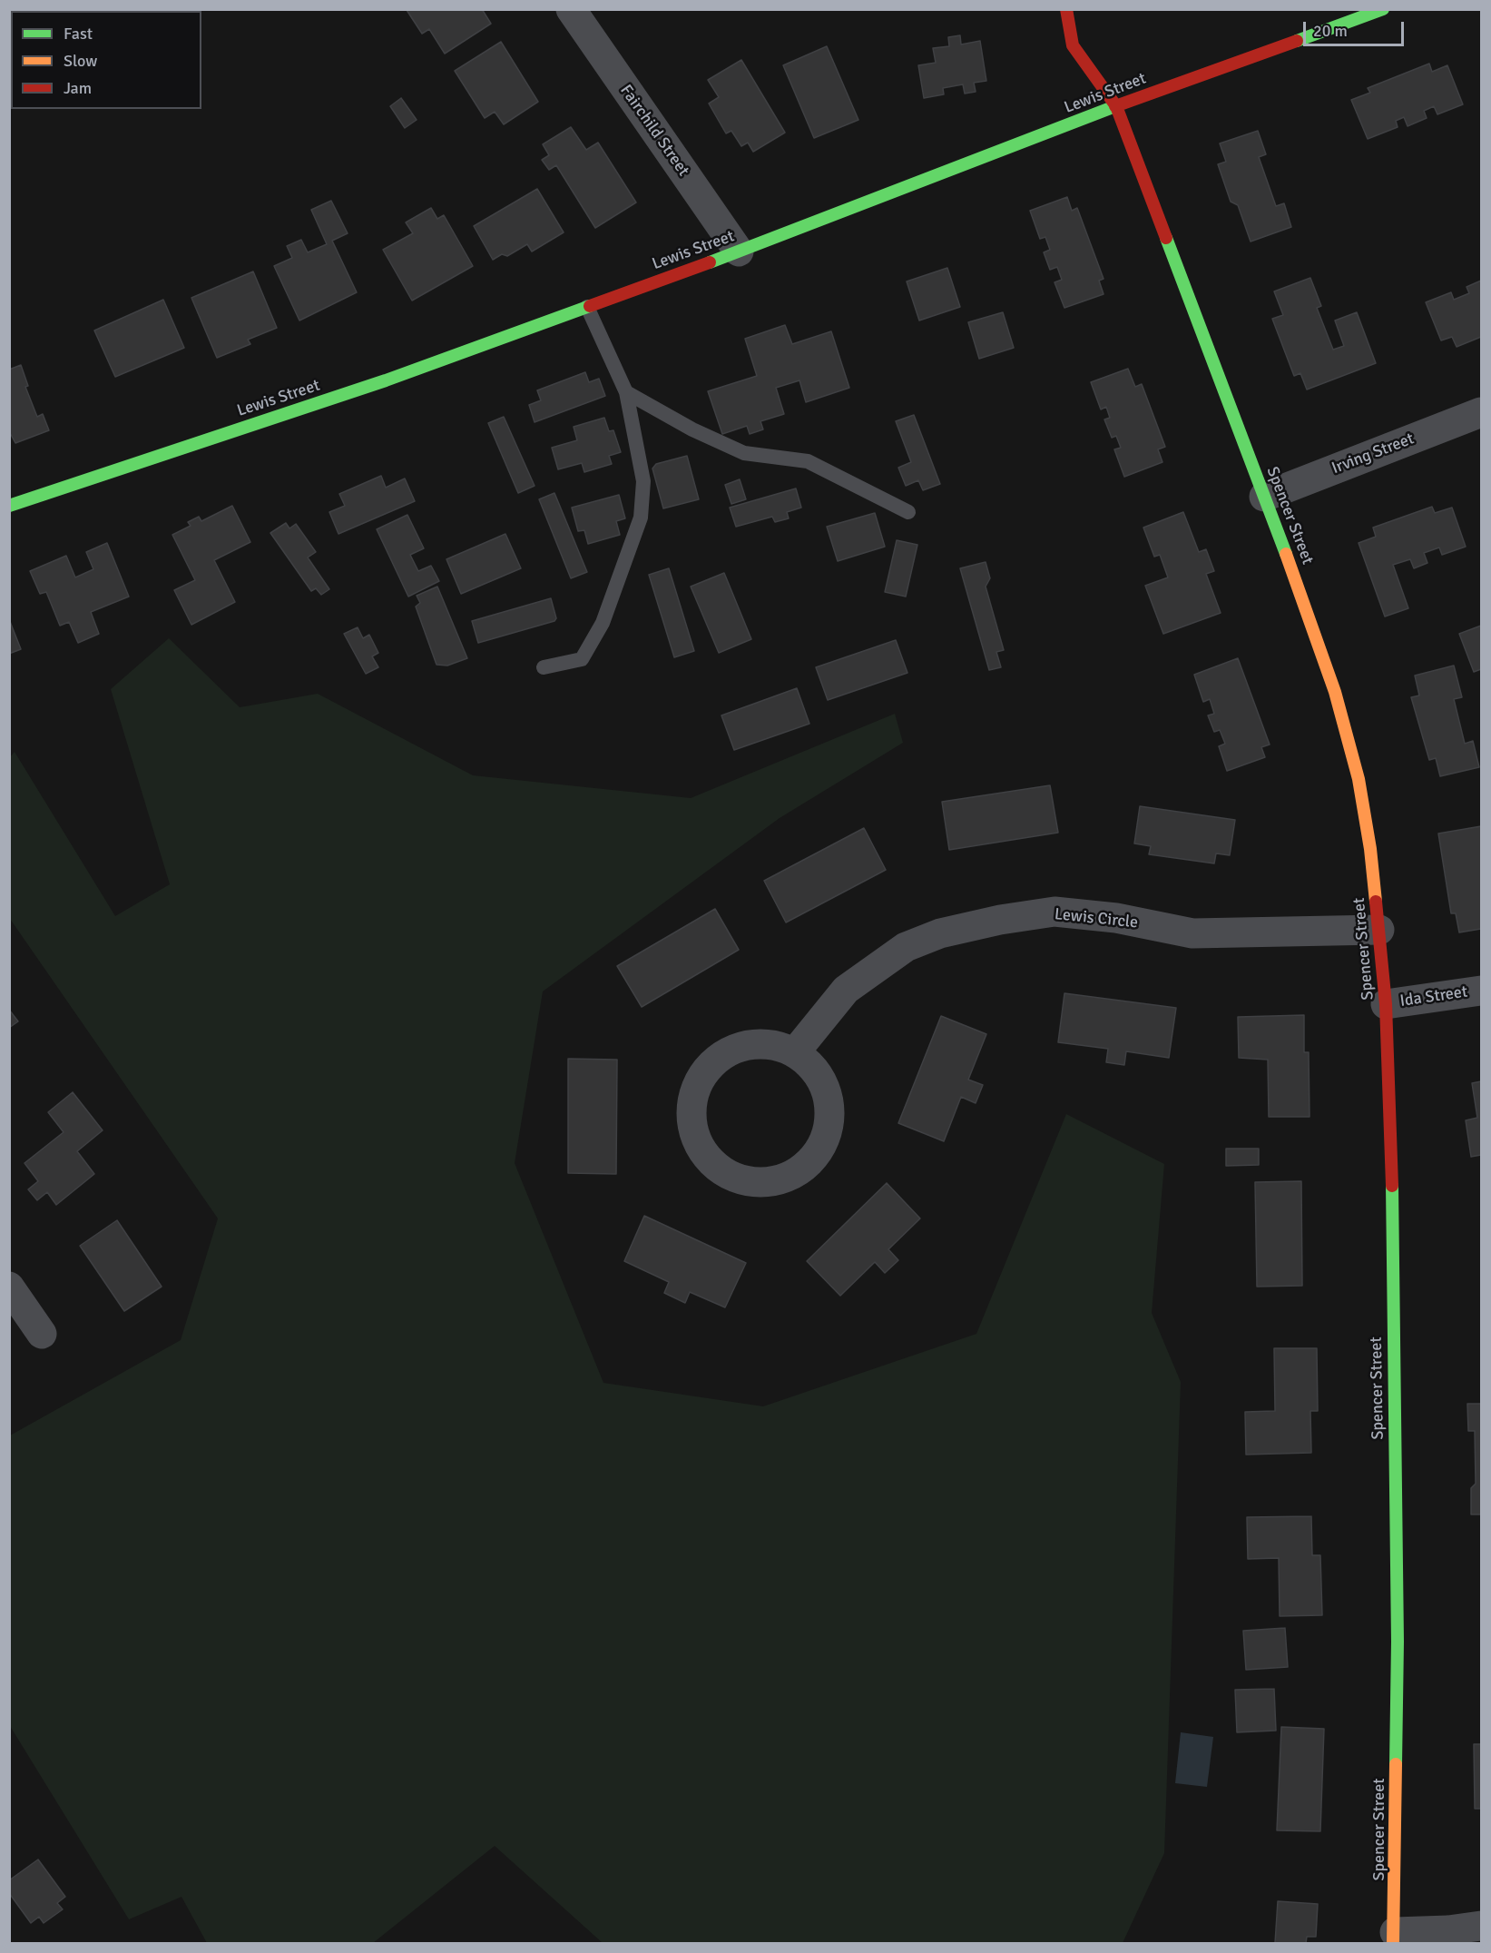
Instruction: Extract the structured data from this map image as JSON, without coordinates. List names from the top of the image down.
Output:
{
  "streets": {
    "street": [
      "Lewis Street",
      "Fairchild Street",
      "Irving Street",
      "Spencer Street",
      "Lewis Circle",
      "Ida Street"
    ]
  },
  "crossings": [
    ["Lewis Street", "Fairchild Street"],
    ["Lewis Street", "Spencer Street"],
    ["Irving Street", "Spencer Street"],
    ["Spencer Street", "Lewis Circle"],
    ["Spencer Street", "Ida Street"]
  ],
  "legend": ["Fast", "Slow", "Jam"],
  "scale_bar": "20 m"
}
